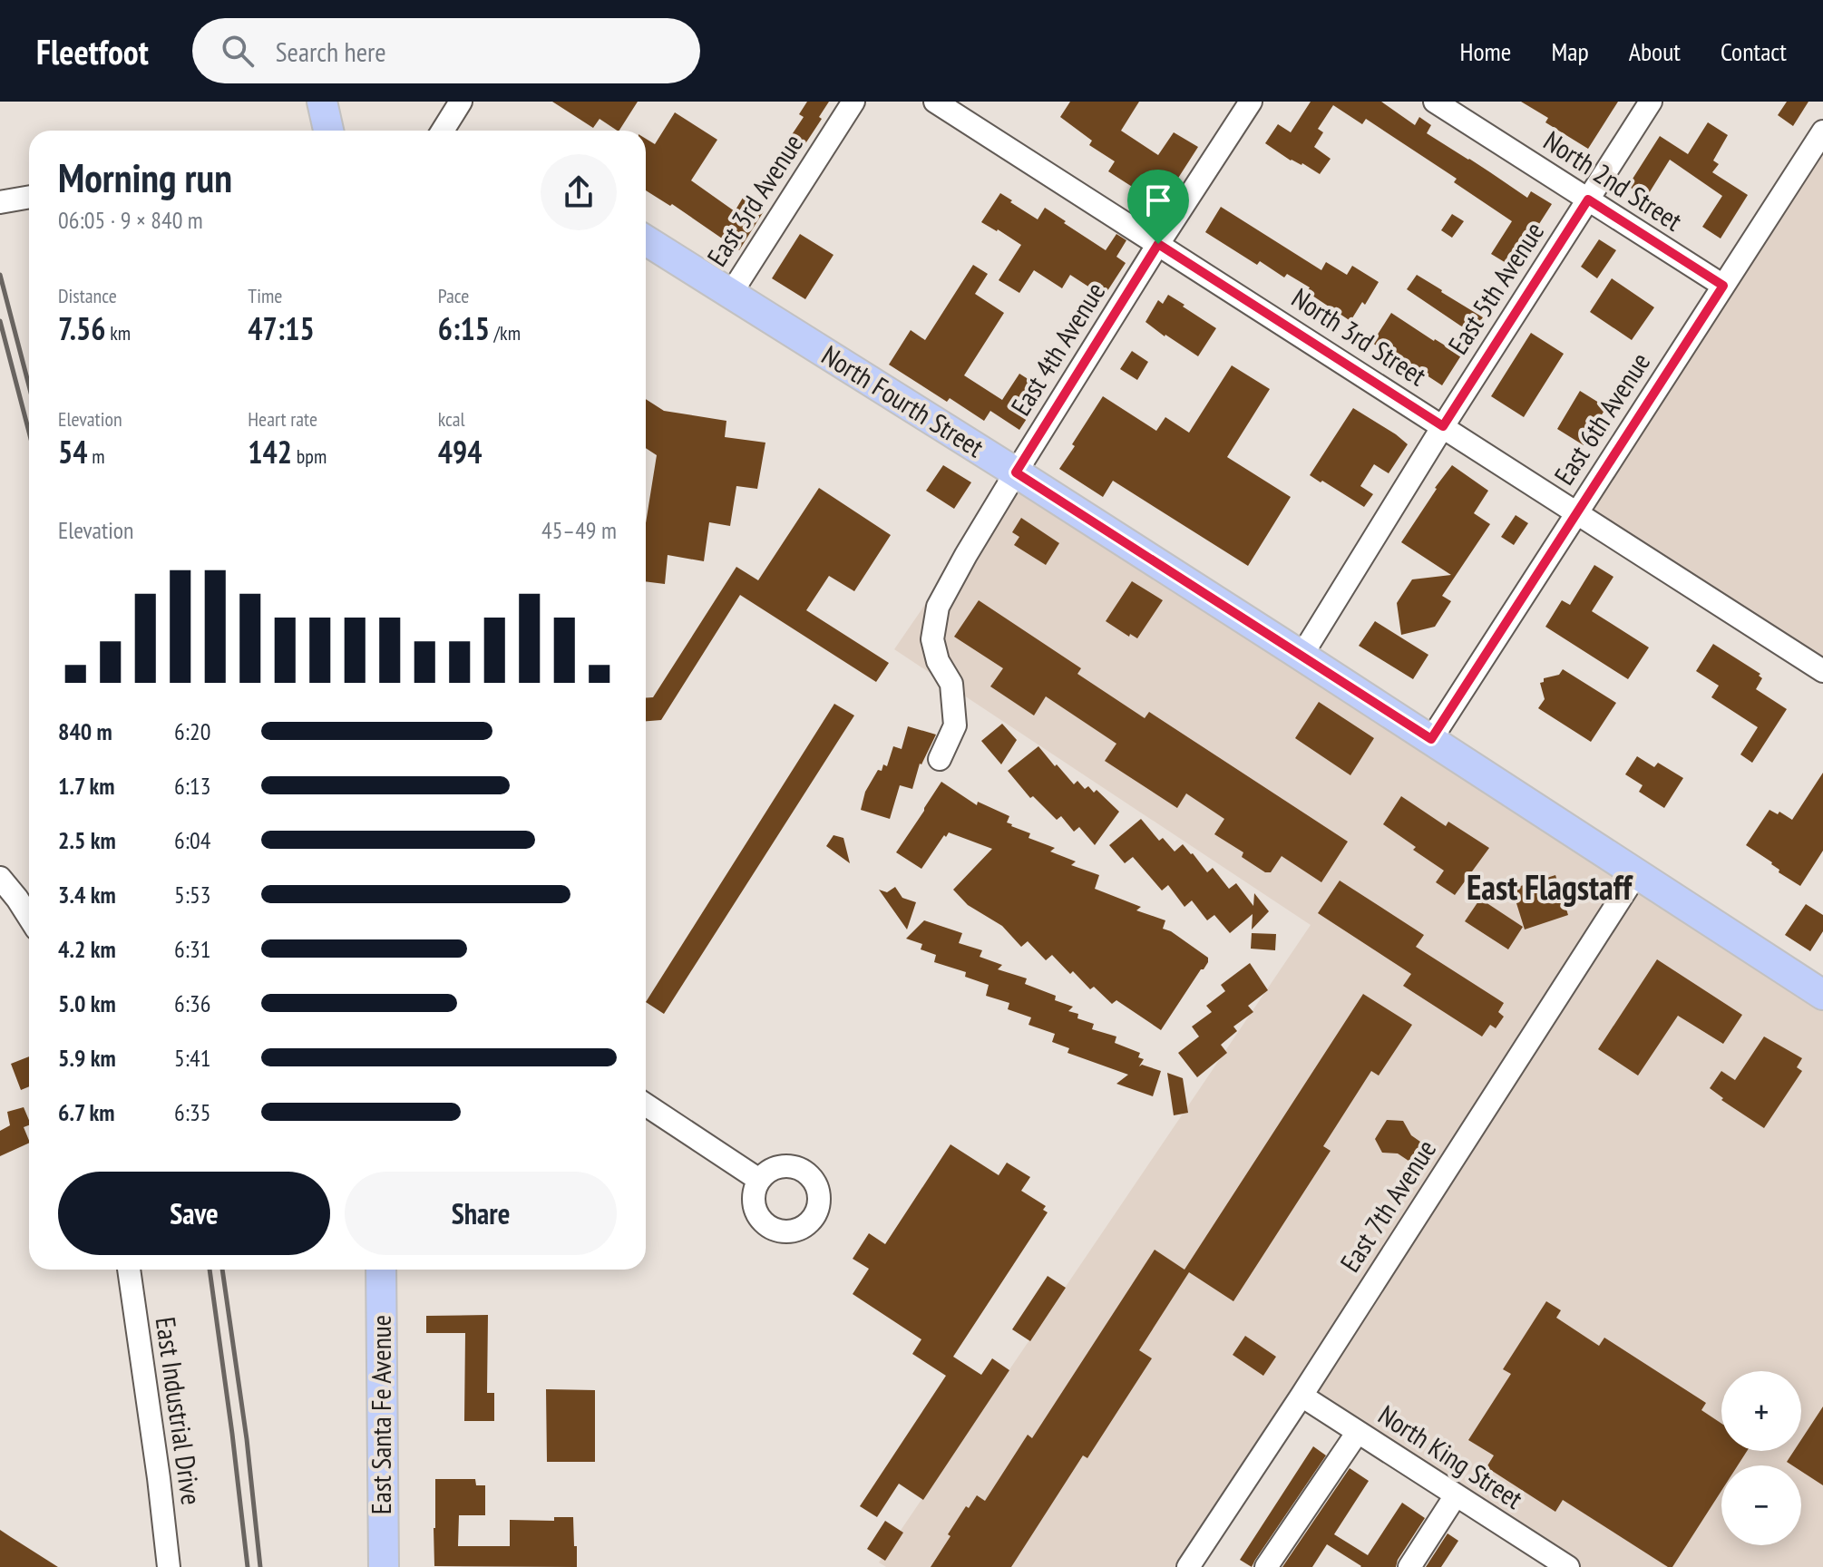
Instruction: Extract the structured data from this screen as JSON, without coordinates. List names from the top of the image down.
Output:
{
  "streets": {
    "main road": ["North Fourth Street", "East Santa Fe Avenue"],
    "street": [
      "North 2nd Street",
      "East 3rd Avenue",
      "East 5th Avenue",
      "North 3rd Street",
      "East 4th Avenue",
      "East 6th Avenue",
      "East 7th Avenue",
      "East Industrial Drive",
      "North King Street"
    ]
  },
  "crossings": [
    ["North 2nd Street", "East 5th Avenue"],
    ["North 2nd Street", "East 6th Avenue"],
    ["East 3rd Avenue", "North Fourth Street"],
    ["East 5th Avenue", "North 3rd Street"],
    ["East 5th Avenue", "North Fourth Street"],
    ["North 3rd Street", "East 4th Avenue"],
    ["North 3rd Street", "East 6th Avenue"],
    ["East 4th Avenue", "North Fourth Street"],
    ["North Fourth Street", "East 6th Avenue"],
    ["North Fourth Street", "East 7th Avenue"],
    ["East 7th Avenue", "North King Street"]
  ],
  "districts": ["East Flagstaff"],
  "page": {
    "header": "Fleetfoot",
    "search": "Search here",
    "nav": [
      "Home",
      "Map",
      "About",
      "Contact"
    ],
    "heading": ["Morning run", "06:05 · 9 × 840 m"],
    "stats": [
      ["Distance", "7.56 km"],
      ["Time", "47:15"],
      ["Pace", "6:15 /km"],
      ["Elevation", "54 m"],
      ["Heart rate", "142 bpm"],
      ["kcal", "494"]
    ],
    "chart": ["Elevation", "45–49 m"],
    "list": [
      {
        "name": "840 m",
        "note": "6:20"
      },
      {
        "name": "1.7 km",
        "note": "6:13"
      },
      {
        "name": "2.5 km",
        "note": "6:04"
      },
      {
        "name": "3.4 km",
        "note": "5:53"
      },
      {
        "name": "4.2 km",
        "note": "6:31"
      },
      {
        "name": "5.0 km",
        "note": "6:36"
      },
      {
        "name": "5.9 km",
        "note": "5:41"
      },
      {
        "name": "6.7 km",
        "note": "6:35"
      }
    ],
    "buttons": ["Save", "Share"],
    "map_buttons": ["+", "−"]
  }
}
